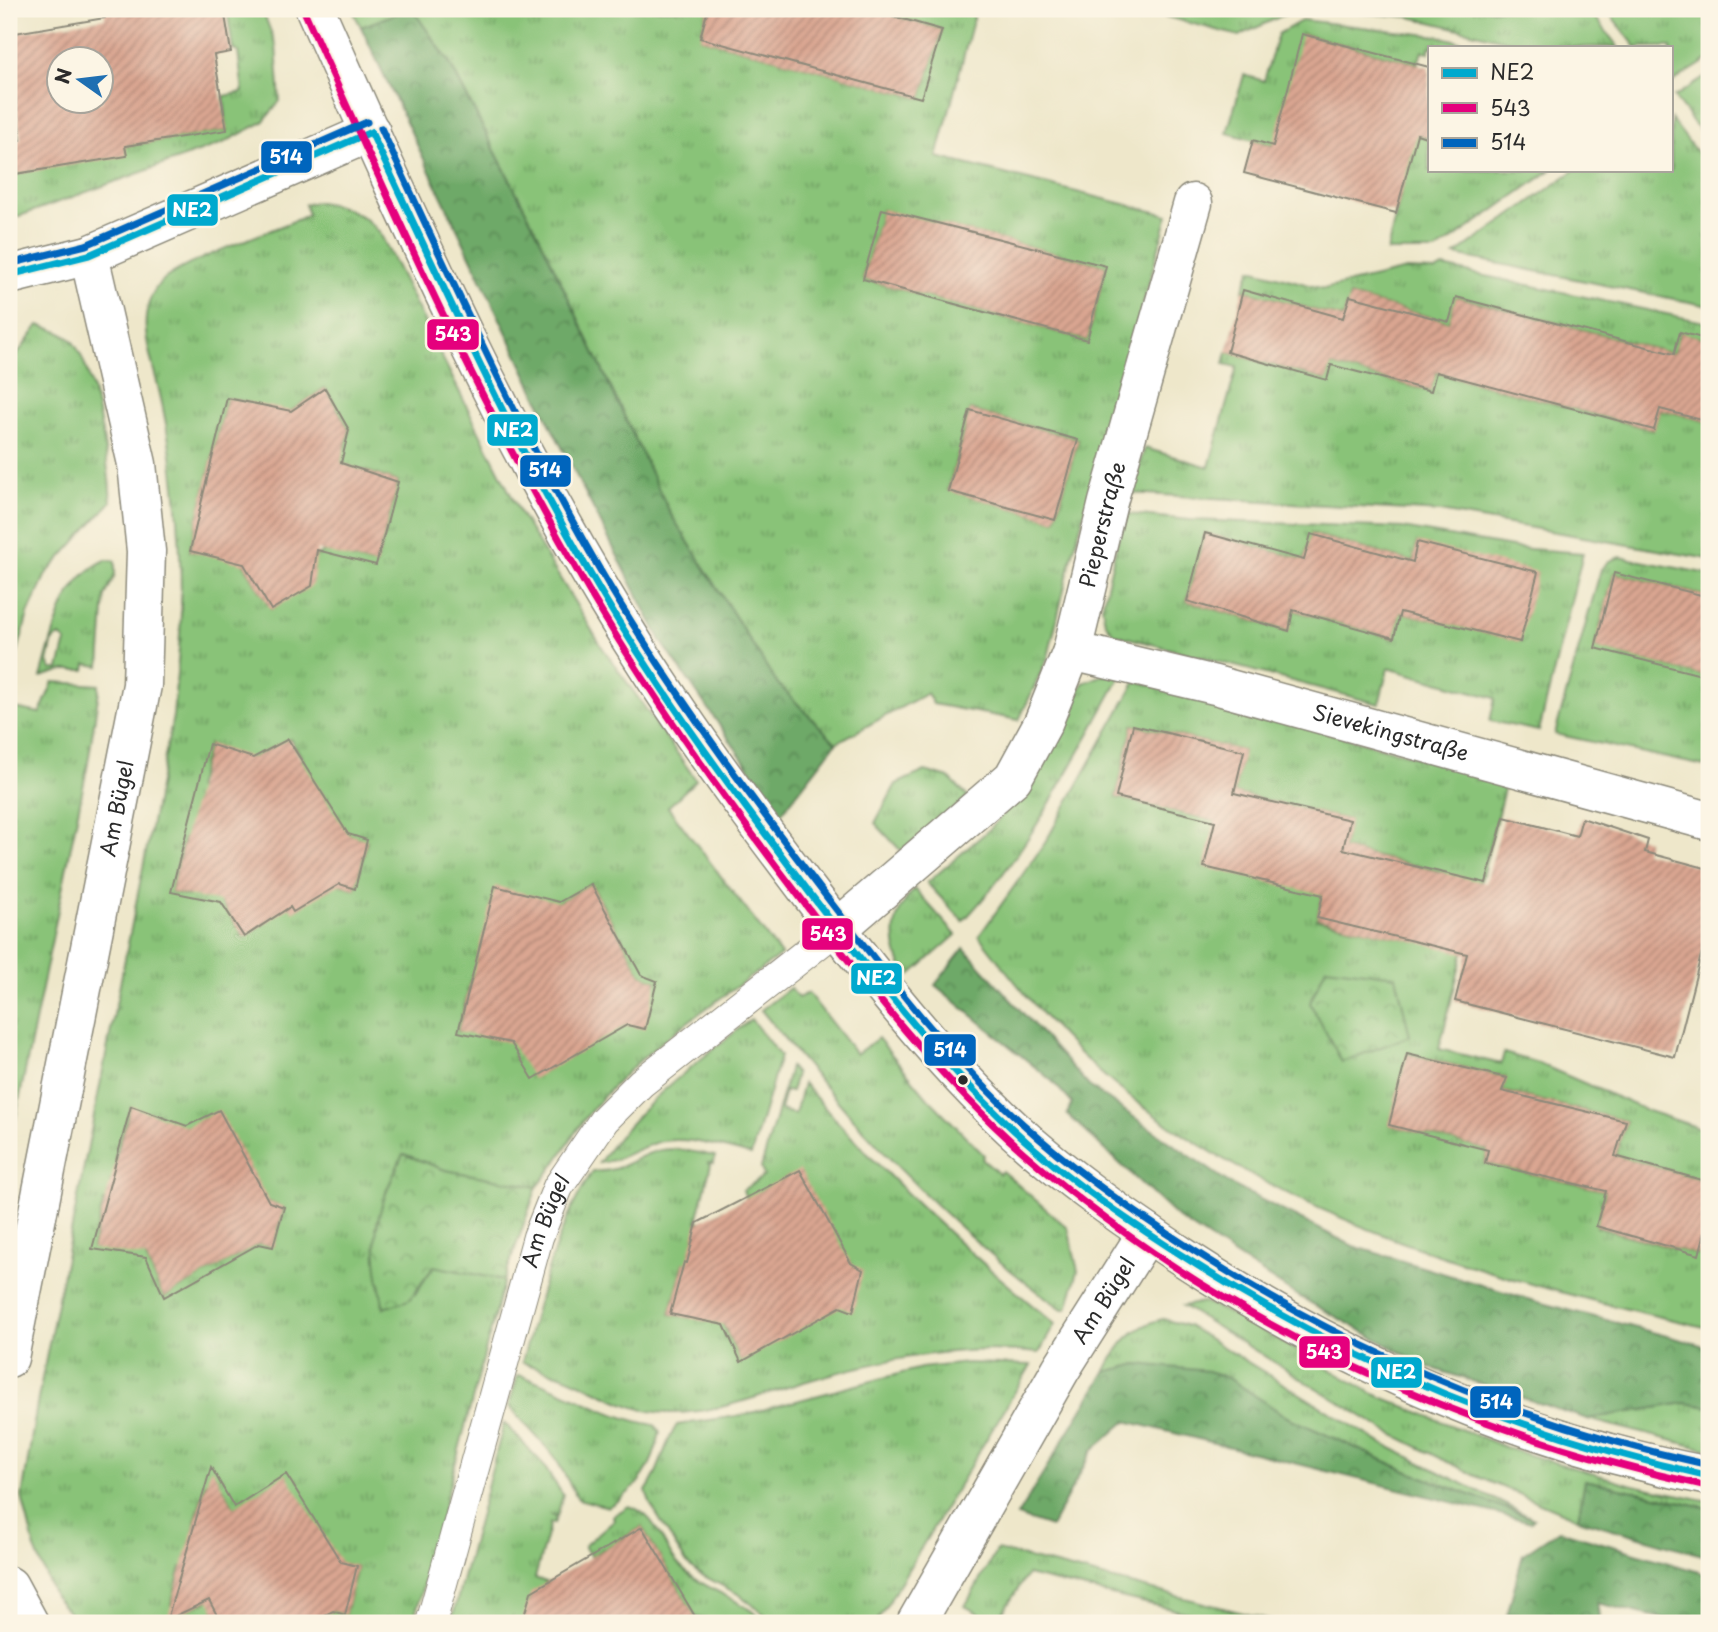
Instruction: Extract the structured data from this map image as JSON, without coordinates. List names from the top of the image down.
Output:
{
  "streets": {
    "street": ["Pieperstraße", "Sievekingstraße", "Am Bügel"]
  },
  "crossings": [
    ["Pieperstraße", "Sievekingstraße"],
    ["Pieperstraße", "Am Bügel"]
  ],
  "lines": ["transit line 543", "transit line 514", "transit line NE2"],
  "legend": ["NE2", "543", "514"],
  "north": "left"
}
